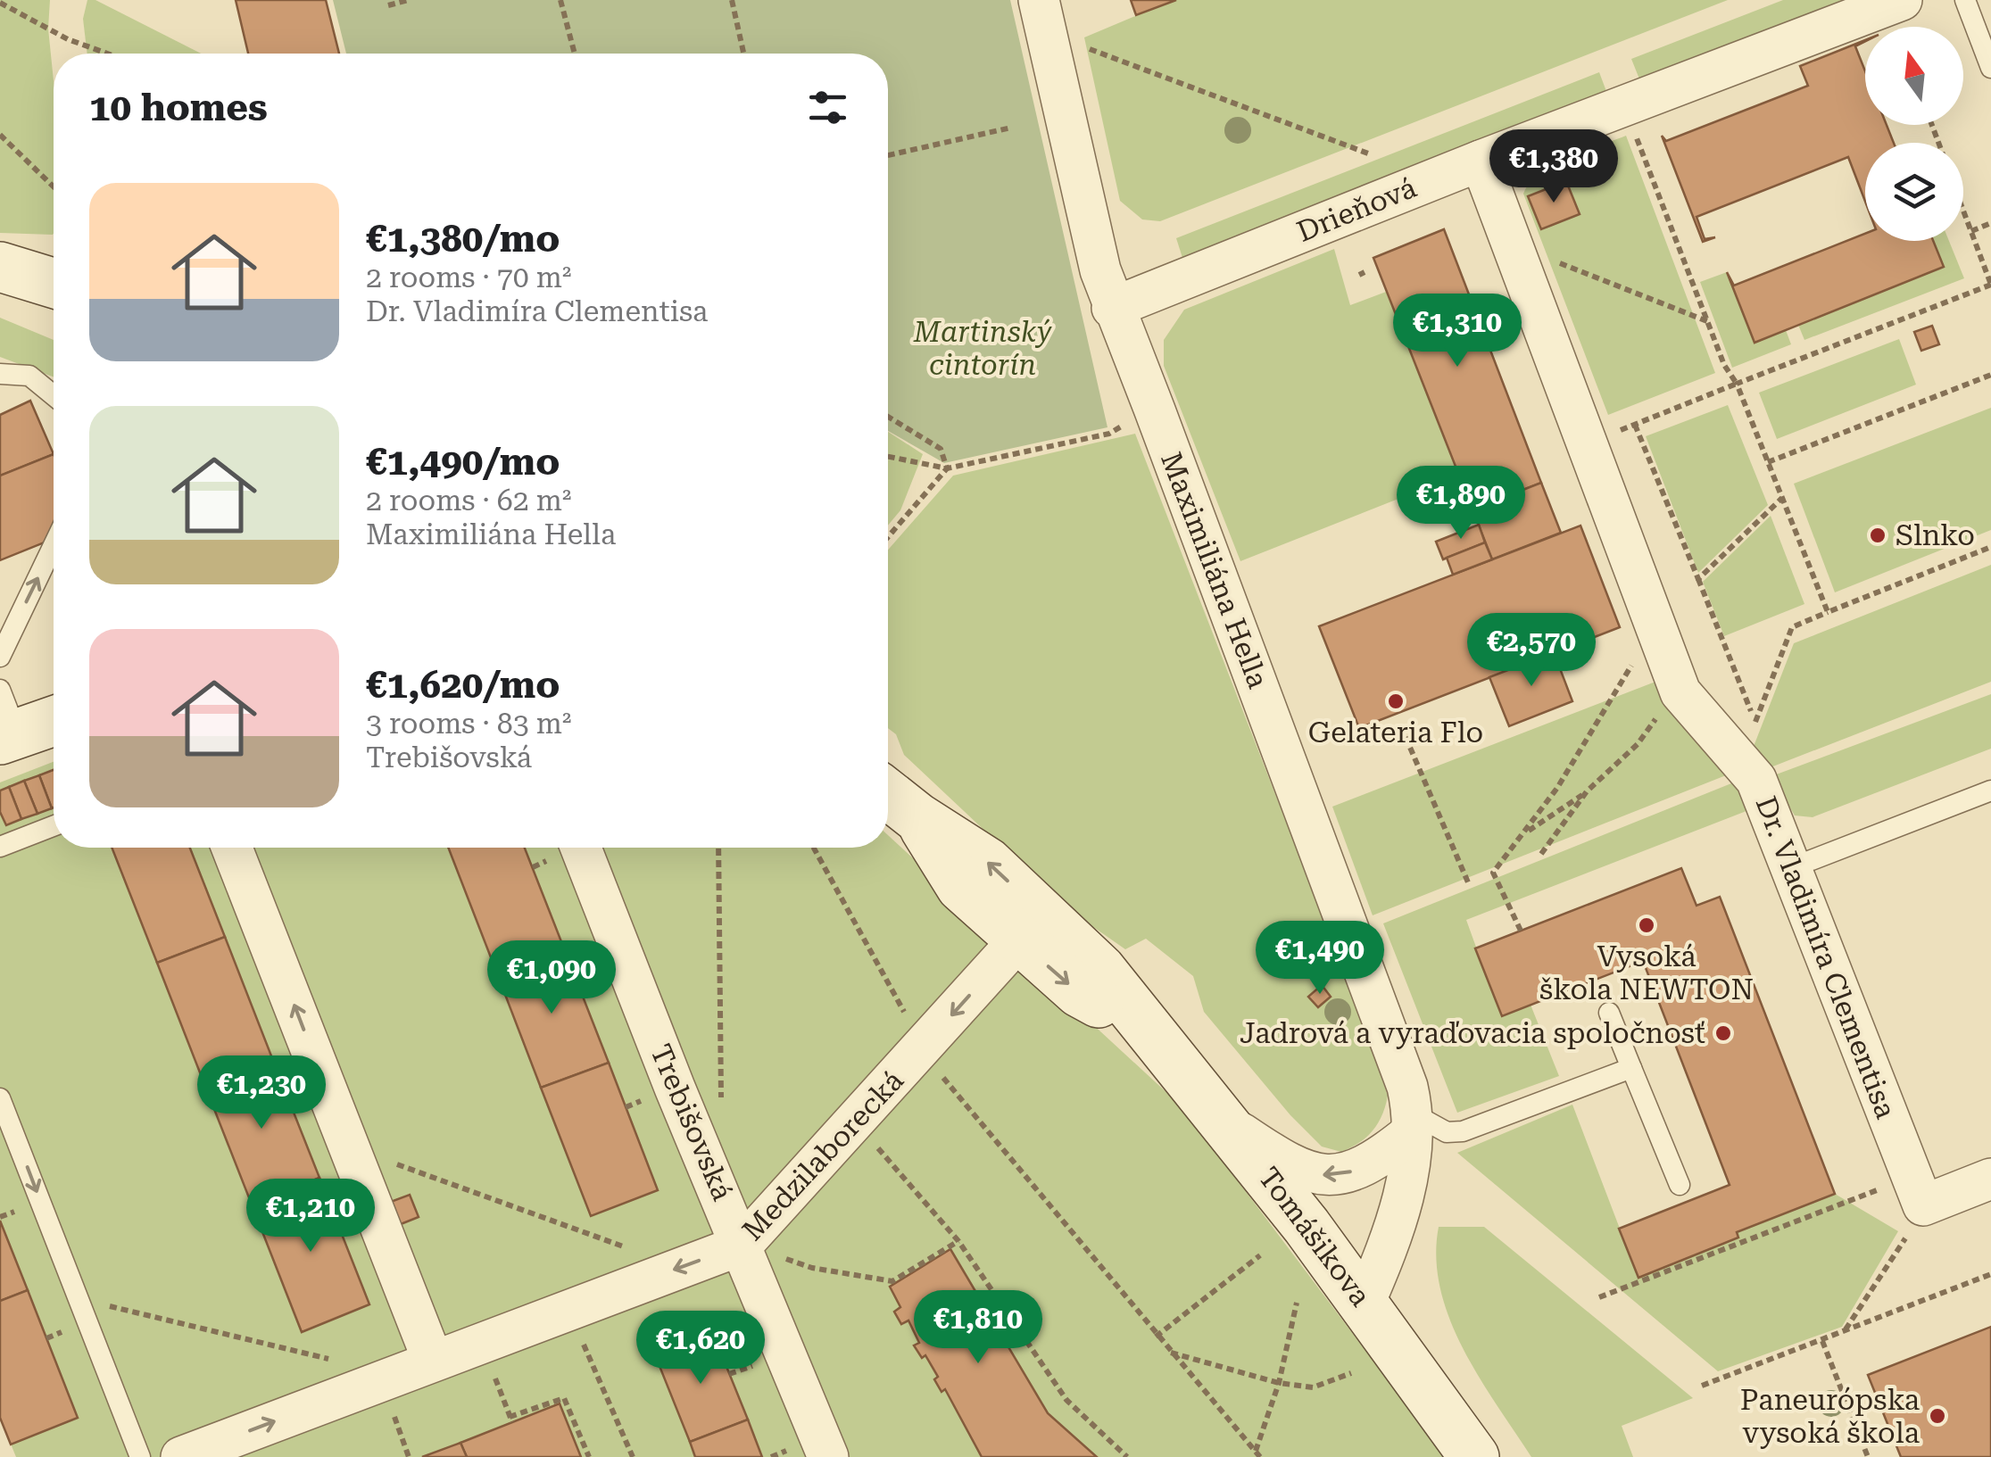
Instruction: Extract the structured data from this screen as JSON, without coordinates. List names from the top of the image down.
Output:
{
  "streets": {
    "main road": ["Tomášikova"],
    "street": [
      "Drieňová",
      "Maximiliána Hella",
      "Dr. Vladimíra Clementisa",
      "Trebišovská",
      "Medzilaborecká"
    ]
  },
  "crossings": [
    ["Drieňová", "Maximiliána Hella"],
    ["Drieňová", "Dr. Vladimíra Clementisa"],
    ["Maximiliána Hella", "Tomášikova"],
    ["Trebišovská", "Medzilaborecká"],
    ["Medzilaborecká", "Tomášikova"]
  ],
  "parks": ["Martinský cintorín"],
  "places": [
    "Slnko",
    "Gelateria Flo",
    "Vysoká škola NEWTON",
    "Jadrová a vyraďovacia spoločnosť",
    "Рaneurópska vysoká škola"
  ],
  "north": "top",
  "page": {
    "heading": "10 homes",
    "price": [
      "€1,380",
      "€1,310",
      "€1,890",
      "€2,570",
      "€1,490",
      "€1,090",
      "€1,230",
      "€1,210",
      "€1,810",
      "€1,620"
    ],
    "list": [
      {
        "name": "€1,380/mo",
        "note": "2 rooms · 70 m² · Dr. Vladimíra Clementisa"
      },
      {
        "name": "€1,490/mo",
        "note": "2 rooms · 62 m² · Maximiliána Hella"
      },
      {
        "name": "€1,620/mo",
        "note": "3 rooms · 83 m² · Trebišovská"
      }
    ]
  }
}
